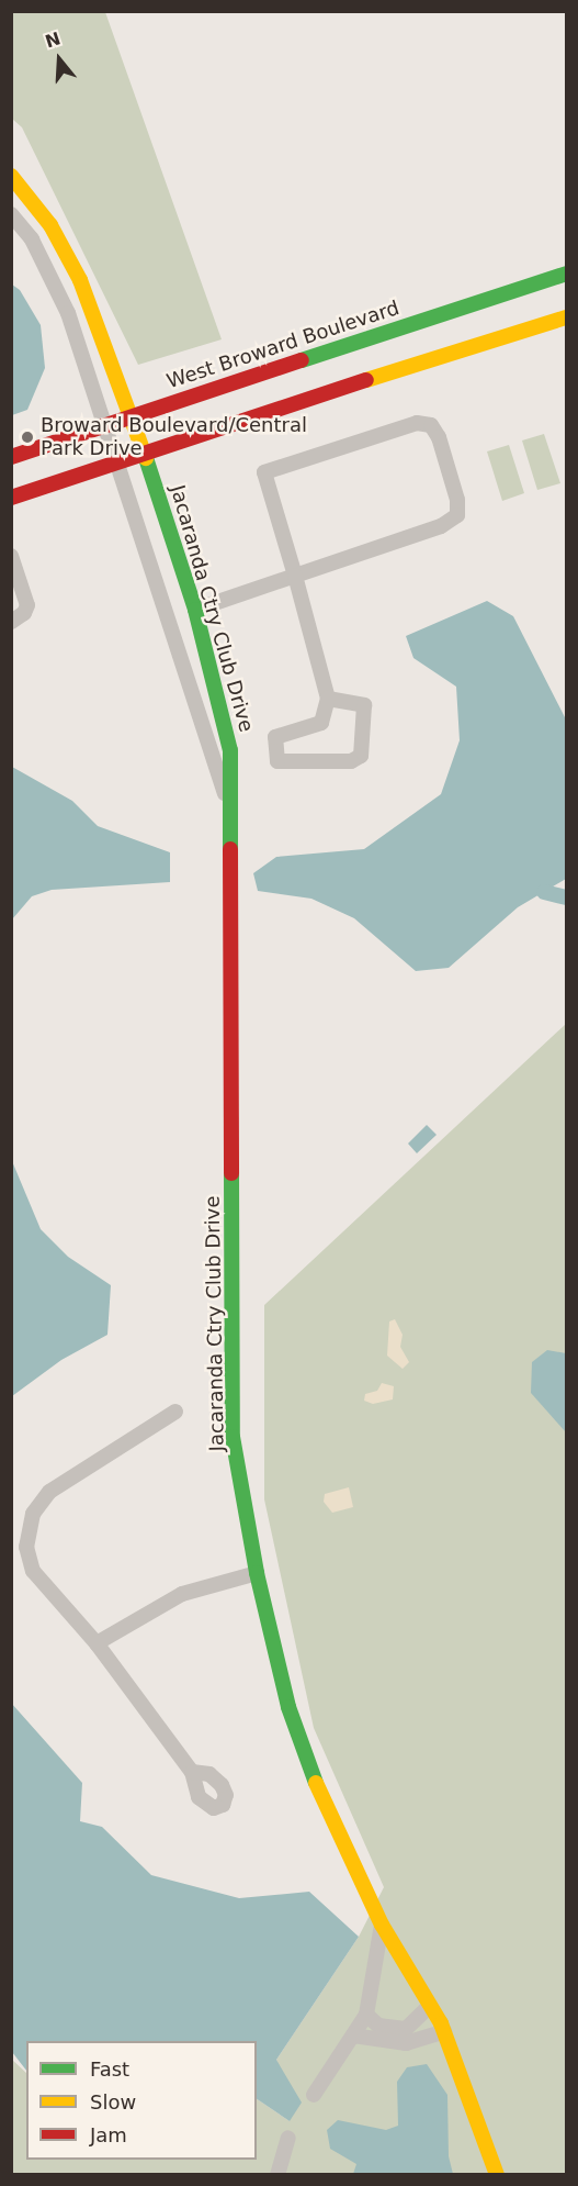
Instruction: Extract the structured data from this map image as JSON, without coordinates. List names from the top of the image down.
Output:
{
  "streets": {
    "street": ["West Broward Boulevard", "Jacaranda Ctry Club Drive"]
  },
  "crossings": [
    ["West Broward Boulevard", "Jacaranda Ctry Club Drive"]
  ],
  "places": ["Broward Boulevard/Central Park Drive"],
  "legend": ["Fast", "Slow", "Jam"],
  "north": "top"
}
